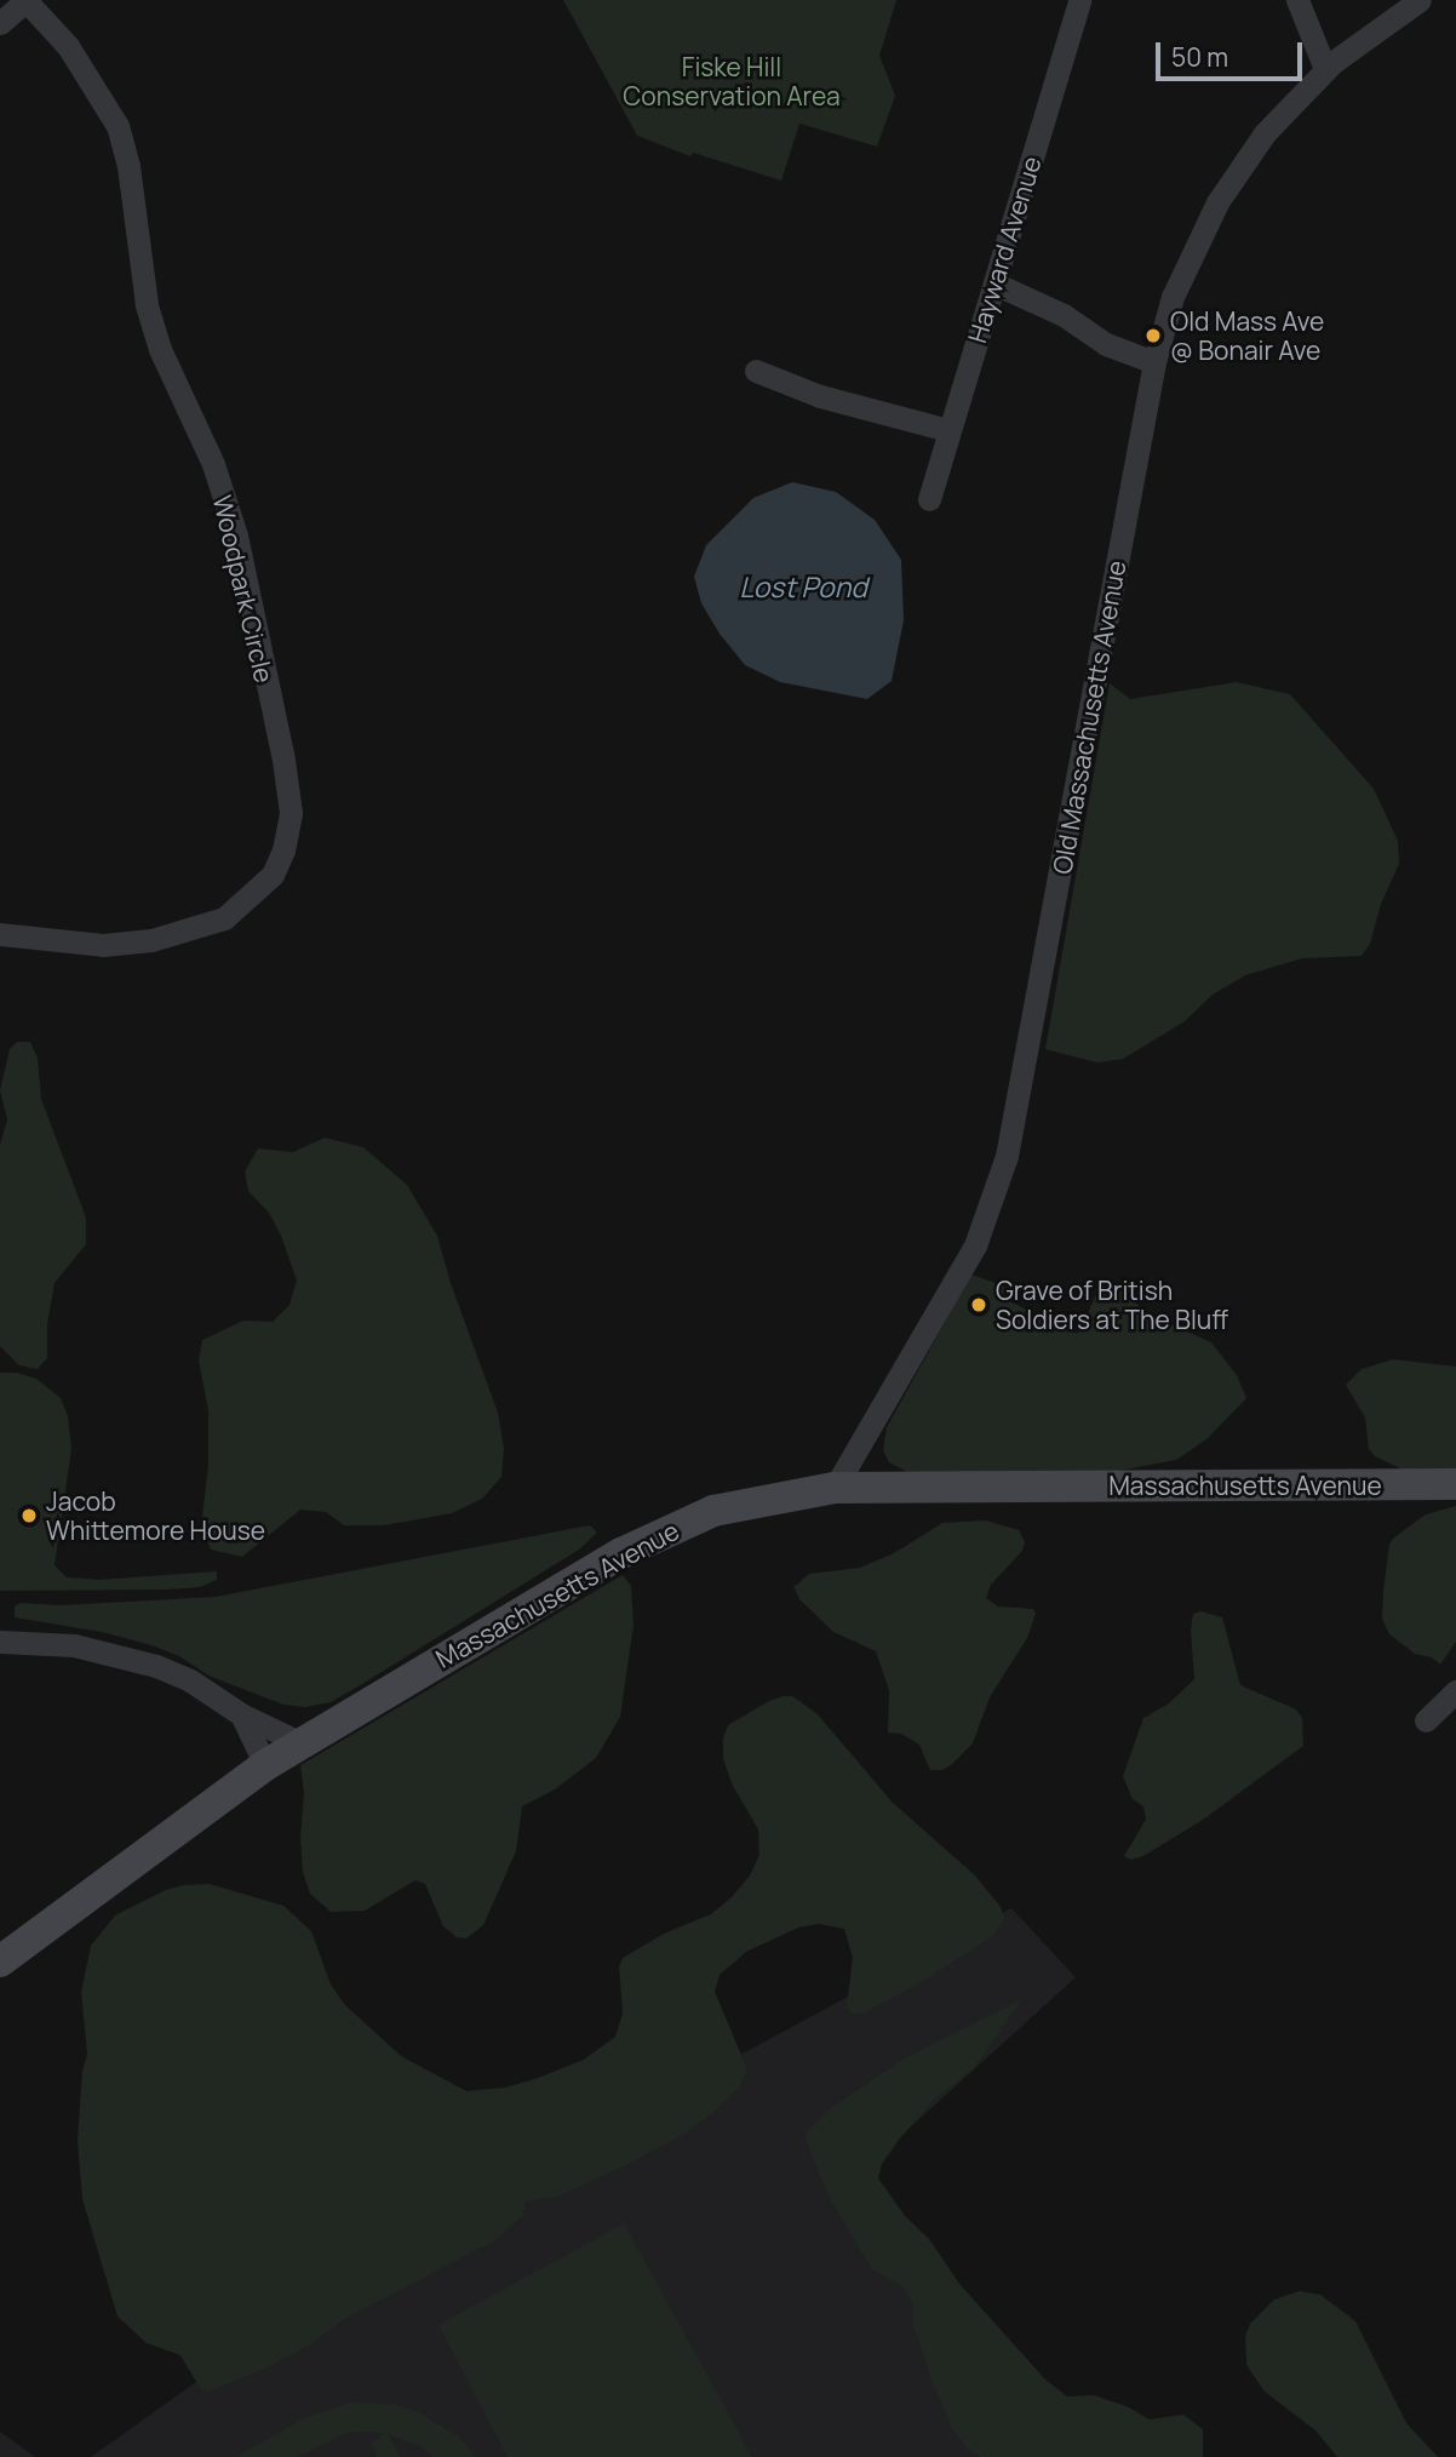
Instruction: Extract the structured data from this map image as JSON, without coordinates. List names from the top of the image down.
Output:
{
  "streets": {
    "main road": ["Massachusetts Avenue"],
    "street": ["Hayward Avenue", "Woodpark Circle", "Old Massachusetts Avenue"]
  },
  "crossings": [
    ["Old Massachusetts Avenue", "Massachusetts Avenue"]
  ],
  "water": ["Lost Pond"],
  "parks": ["Fiske Hill Conservation Area"],
  "places": ["Old Mass Ave @ Bonair Ave", "Grave of British Soldiers at The Bluff", "Jacob Whittemore House"],
  "scale_bar": "50 m"
}
